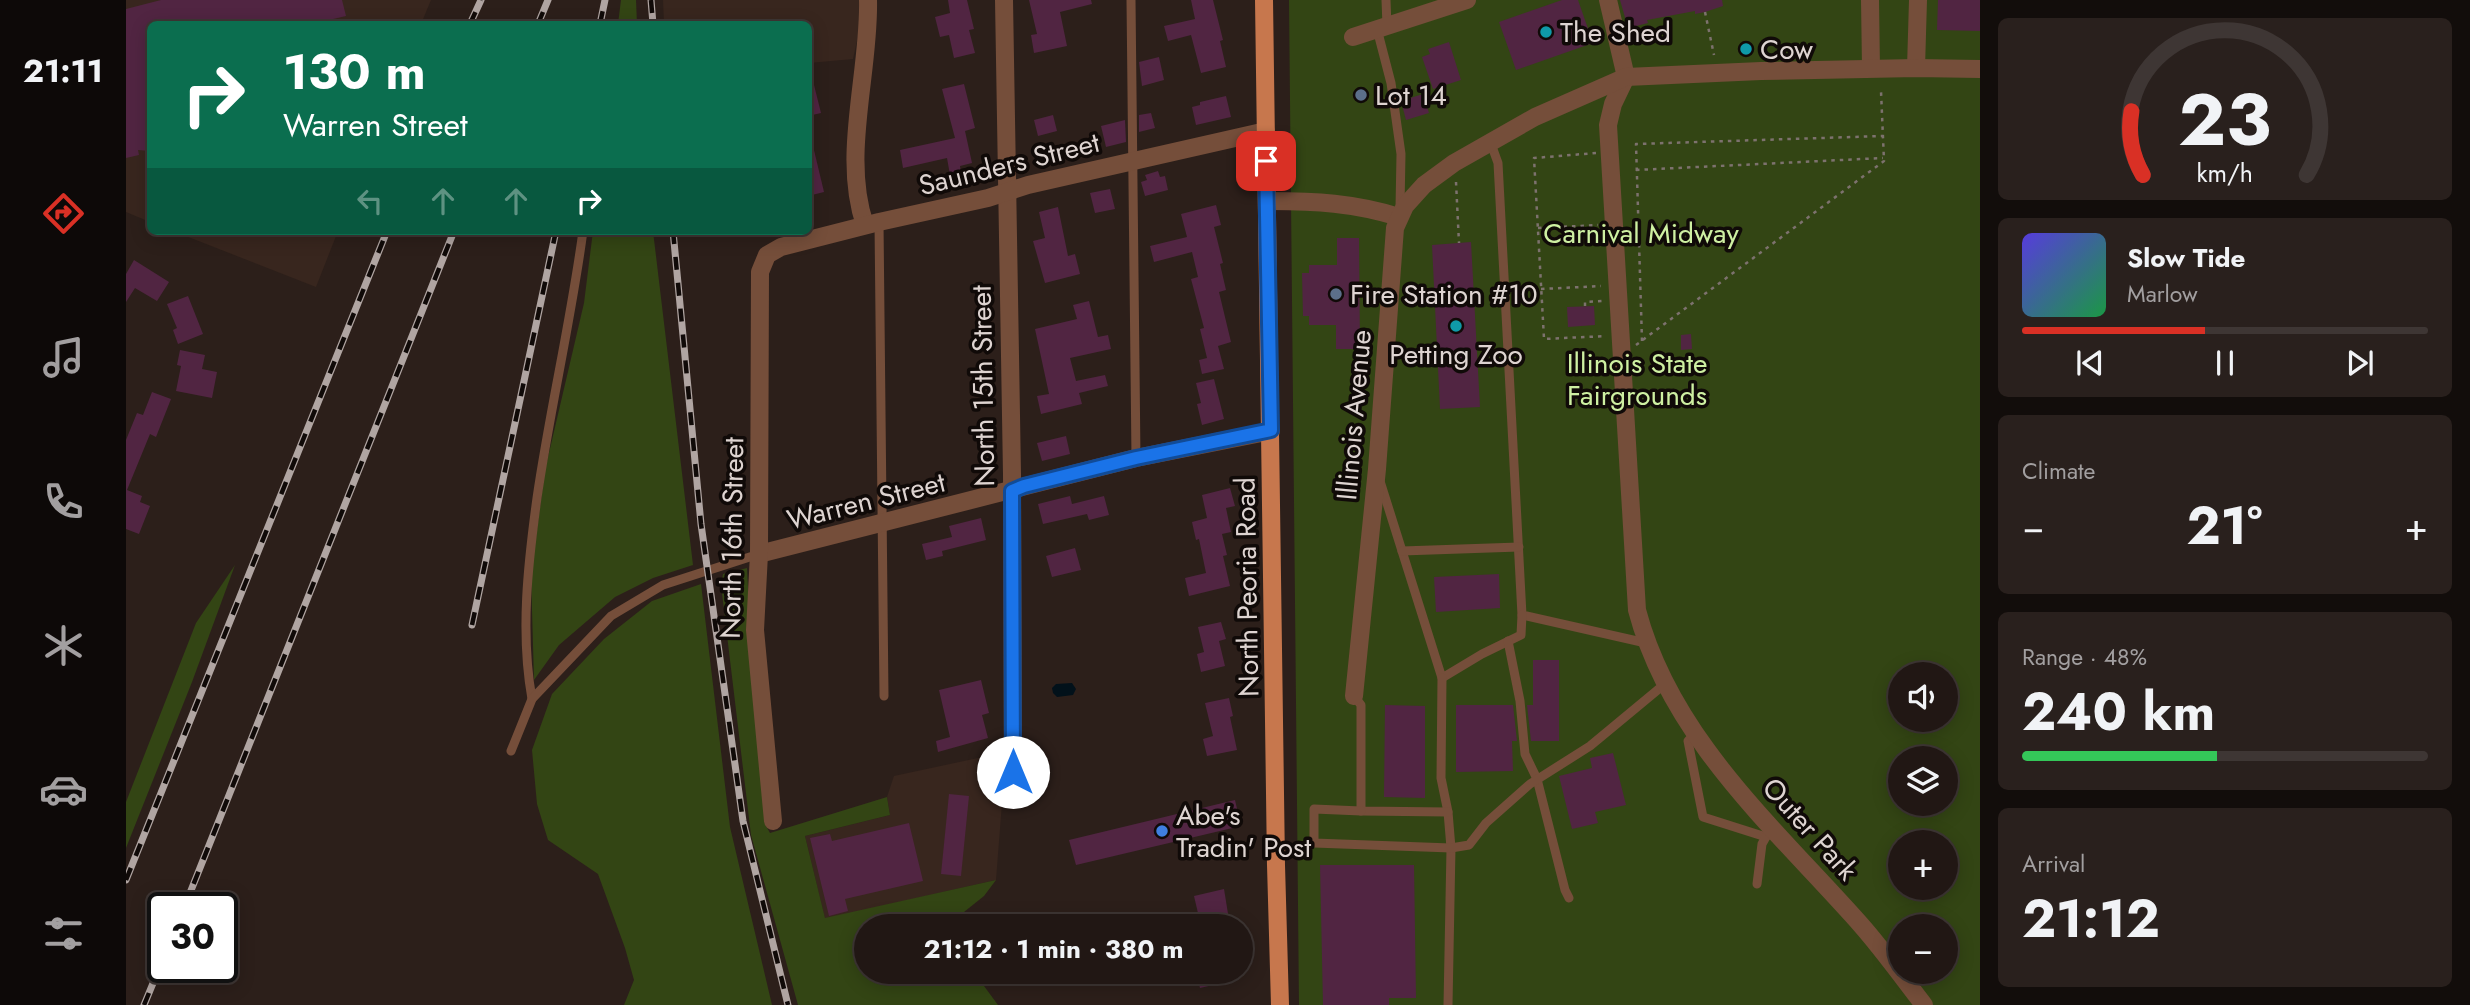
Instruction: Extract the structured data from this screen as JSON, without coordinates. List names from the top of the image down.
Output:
{
  "streets": {
    "main road": ["North Peoria Road"],
    "street": [
      "Saunders Street",
      "North 15th Street",
      "Illinois Avenue",
      "Warren Street",
      "North 16th Street",
      "Outer Park"
    ]
  },
  "crossings": [
    ["Saunders Street", "North 15th Street"],
    ["Saunders Street", "North 16th Street"],
    ["Saunders Street", "North Peoria Road"],
    ["North 15th Street", "Warren Street"],
    ["Illinois Avenue", "Outer Park"],
    ["Warren Street", "North 16th Street"],
    ["Warren Street", "North Peoria Road"]
  ],
  "parks": ["Carnival Midway", "Illinois State Fairgrounds"],
  "places": [
    "The Shed",
    "Cow",
    "Lot 14",
    "Fire Station #10",
    "Petting Zoo",
    "Abe's Tradin' Post"
  ],
  "page": {
    "tabs": "21:11",
    "turn": ["130 m", "Warren Street"],
    "song": ["Slow Tide", "Marlow"],
    "tile": [
      "Climate",
      ["Range · 48%", "240 km"],
      ["Arrival", "21:12"]
    ],
    "heat": ["−", "21°", "+"],
    "map_buttons": ["+", "−"],
    "limit": "30",
    "trip": "21:12 · 1 min · 380 m",
    "gauge": ["23", "km/h"]
  }
}
